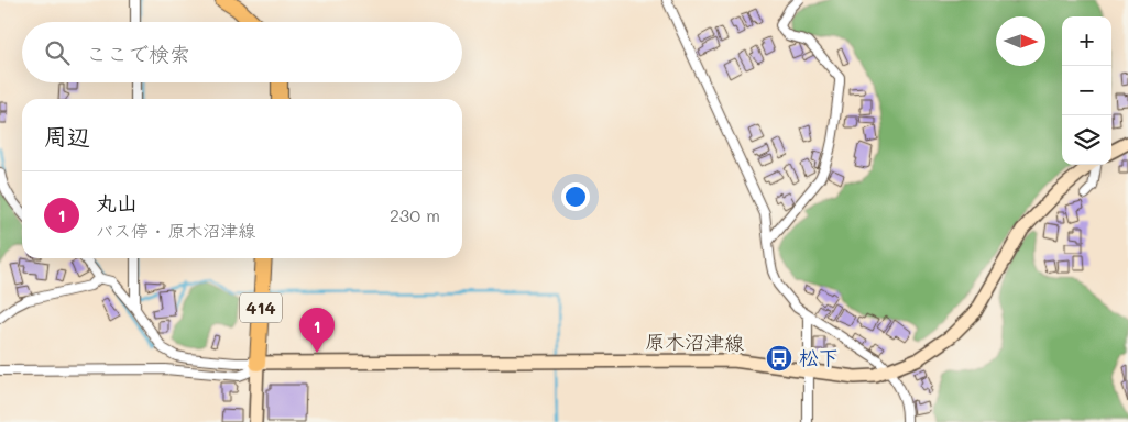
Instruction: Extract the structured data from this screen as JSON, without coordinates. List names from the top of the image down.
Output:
{
  "streets": {
    "highway": ["414"],
    "main road": ["原木沼津線"]
  },
  "crossings": [
    ["414", "原木沼津線"]
  ],
  "places": {
    "bus stop": ["松下"]
  },
  "north": "right",
  "page": {
    "map_buttons": ["+", "−"],
    "search": "ここで検索",
    "heading": "周辺",
    "list": [
      {
        "mark": "1",
        "name": "丸山",
        "note": "バス停 · 原木沼津線",
        "value": "230 m"
      }
    ],
    "pins": "1"
  }
}
